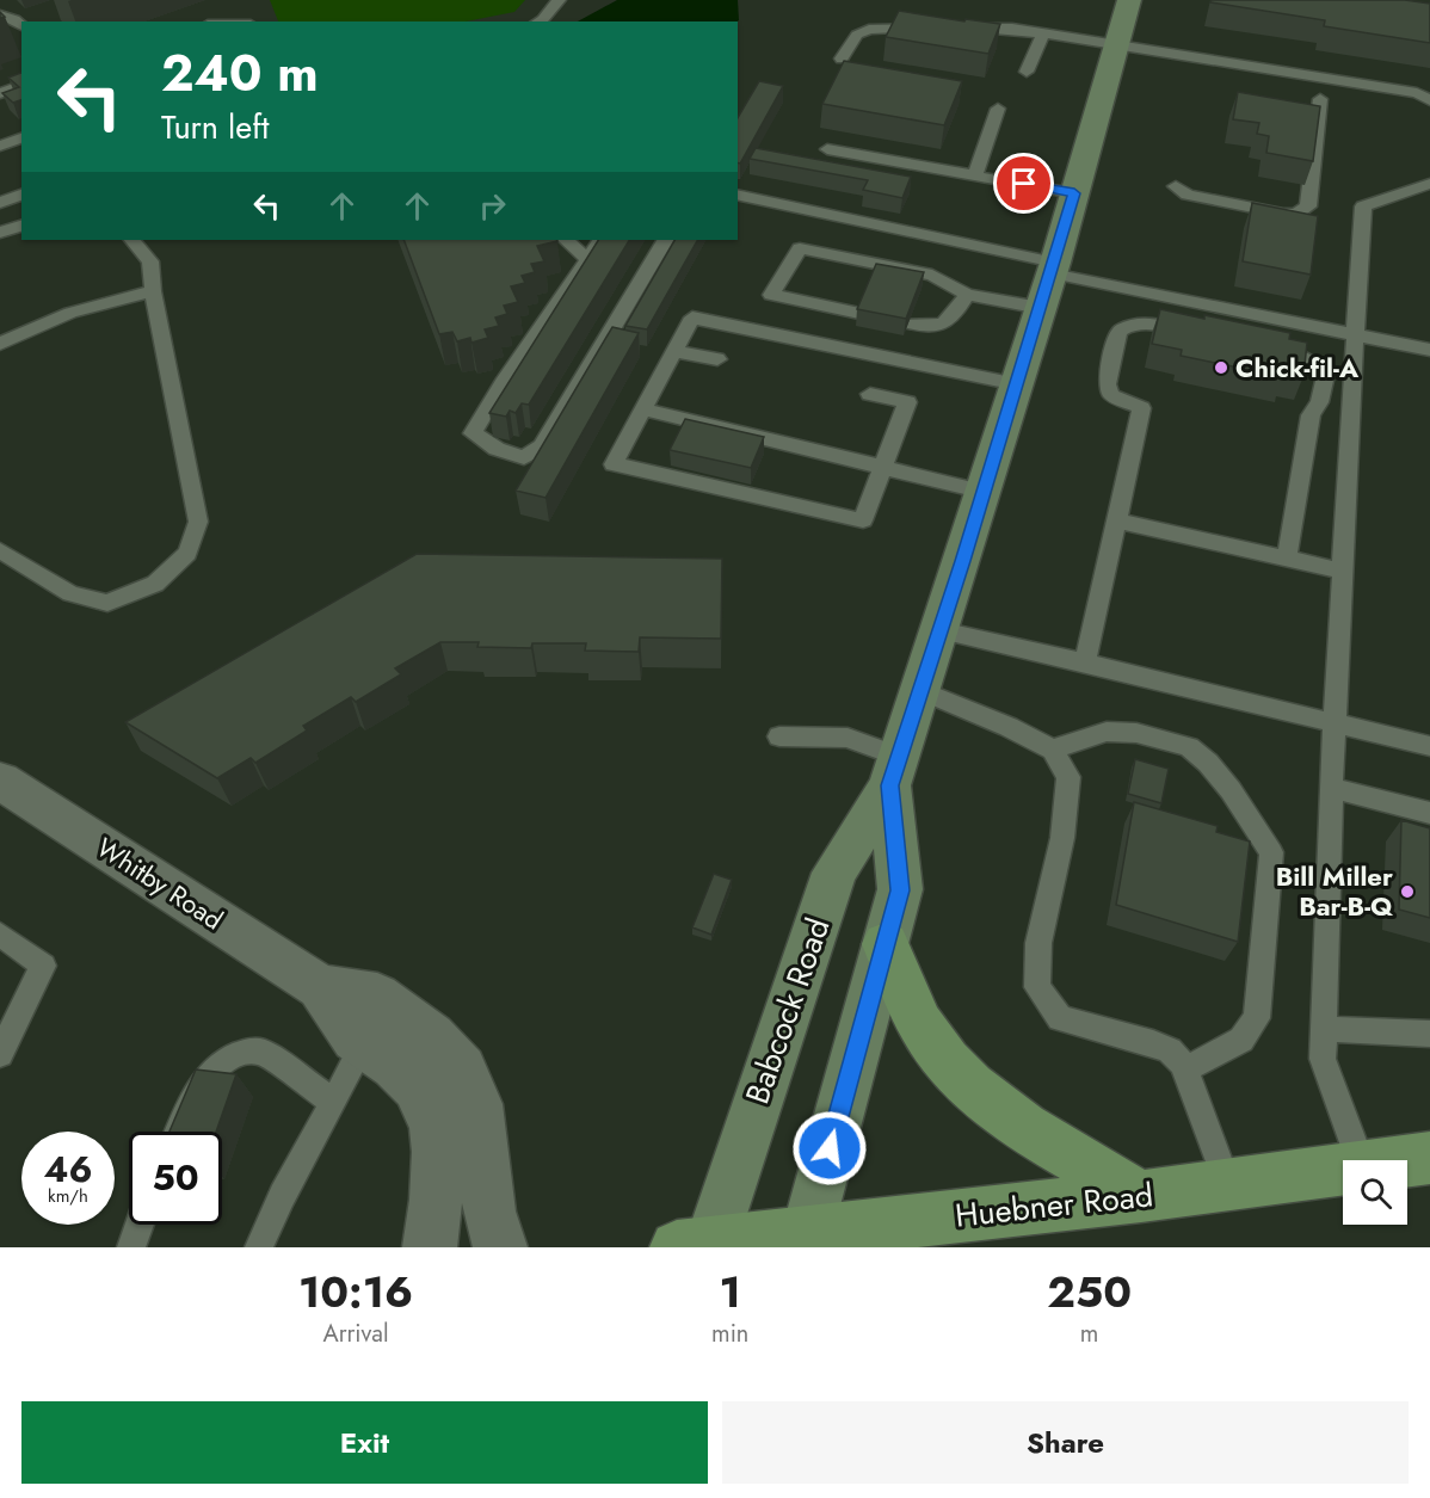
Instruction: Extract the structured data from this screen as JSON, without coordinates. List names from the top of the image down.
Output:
{
  "streets": {
    "main road": ["Babcock Road", "Huebner Road"],
    "street": ["Whitby Road"]
  },
  "crossings": [
    ["Babcock Road", "Huebner Road"]
  ],
  "places": ["Chick-fil-A", "Bill Miller Bar-B-Q"],
  "page": {
    "turn": ["240 m", "Turn left"],
    "speed": "46 km/h",
    "limit": "50",
    "eta": [
      "10:16",
      "Arrival",
      "1",
      "min",
      "250",
      "m"
    ],
    "buttons": ["Exit", "Share"]
  }
}
